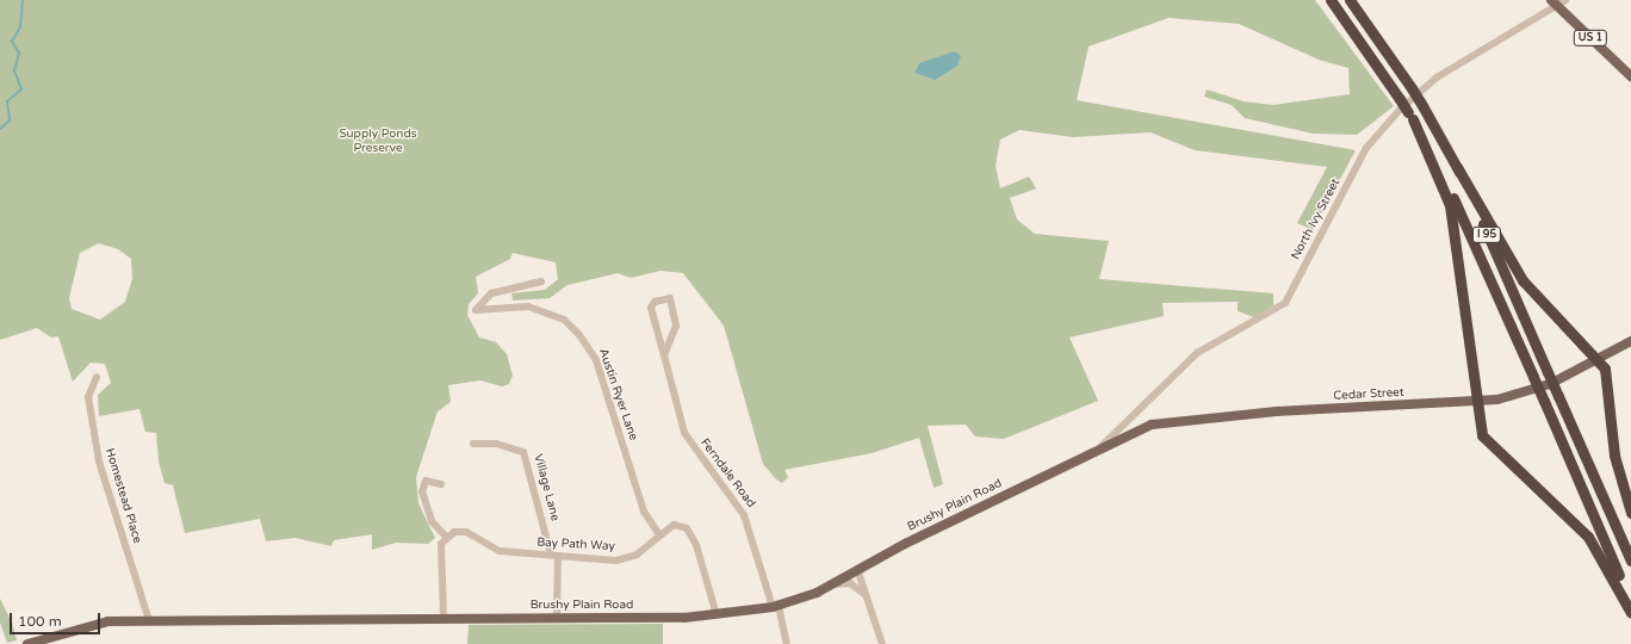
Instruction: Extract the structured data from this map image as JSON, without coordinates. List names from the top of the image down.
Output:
{
  "streets": {
    "highway": ["I 95"],
    "main road": ["US 1", "Cedar Street", "Brushy Plain Road"],
    "street": [
      "North Ivy Street",
      "Austin Ryer Lane",
      "Ferndale Road",
      "Village Lane",
      "Homestead Place",
      "Bay Path Way"
    ]
  },
  "crossings": [
    ["US 1", "North Ivy Street"],
    ["North Ivy Street", "Cedar Street"],
    ["North Ivy Street", "Brushy Plain Road"],
    ["Austin Ryer Lane", "Bay Path Way"],
    ["Cedar Street", "Brushy Plain Road"],
    ["Ferndale Road", "Brushy Plain Road"],
    ["Village Lane", "Brushy Plain Road"],
    ["Village Lane", "Bay Path Way"],
    ["Homestead Place", "Brushy Plain Road"]
  ],
  "parks": ["Supply Ponds Preserve"],
  "scale_bar": "100 m"
}
